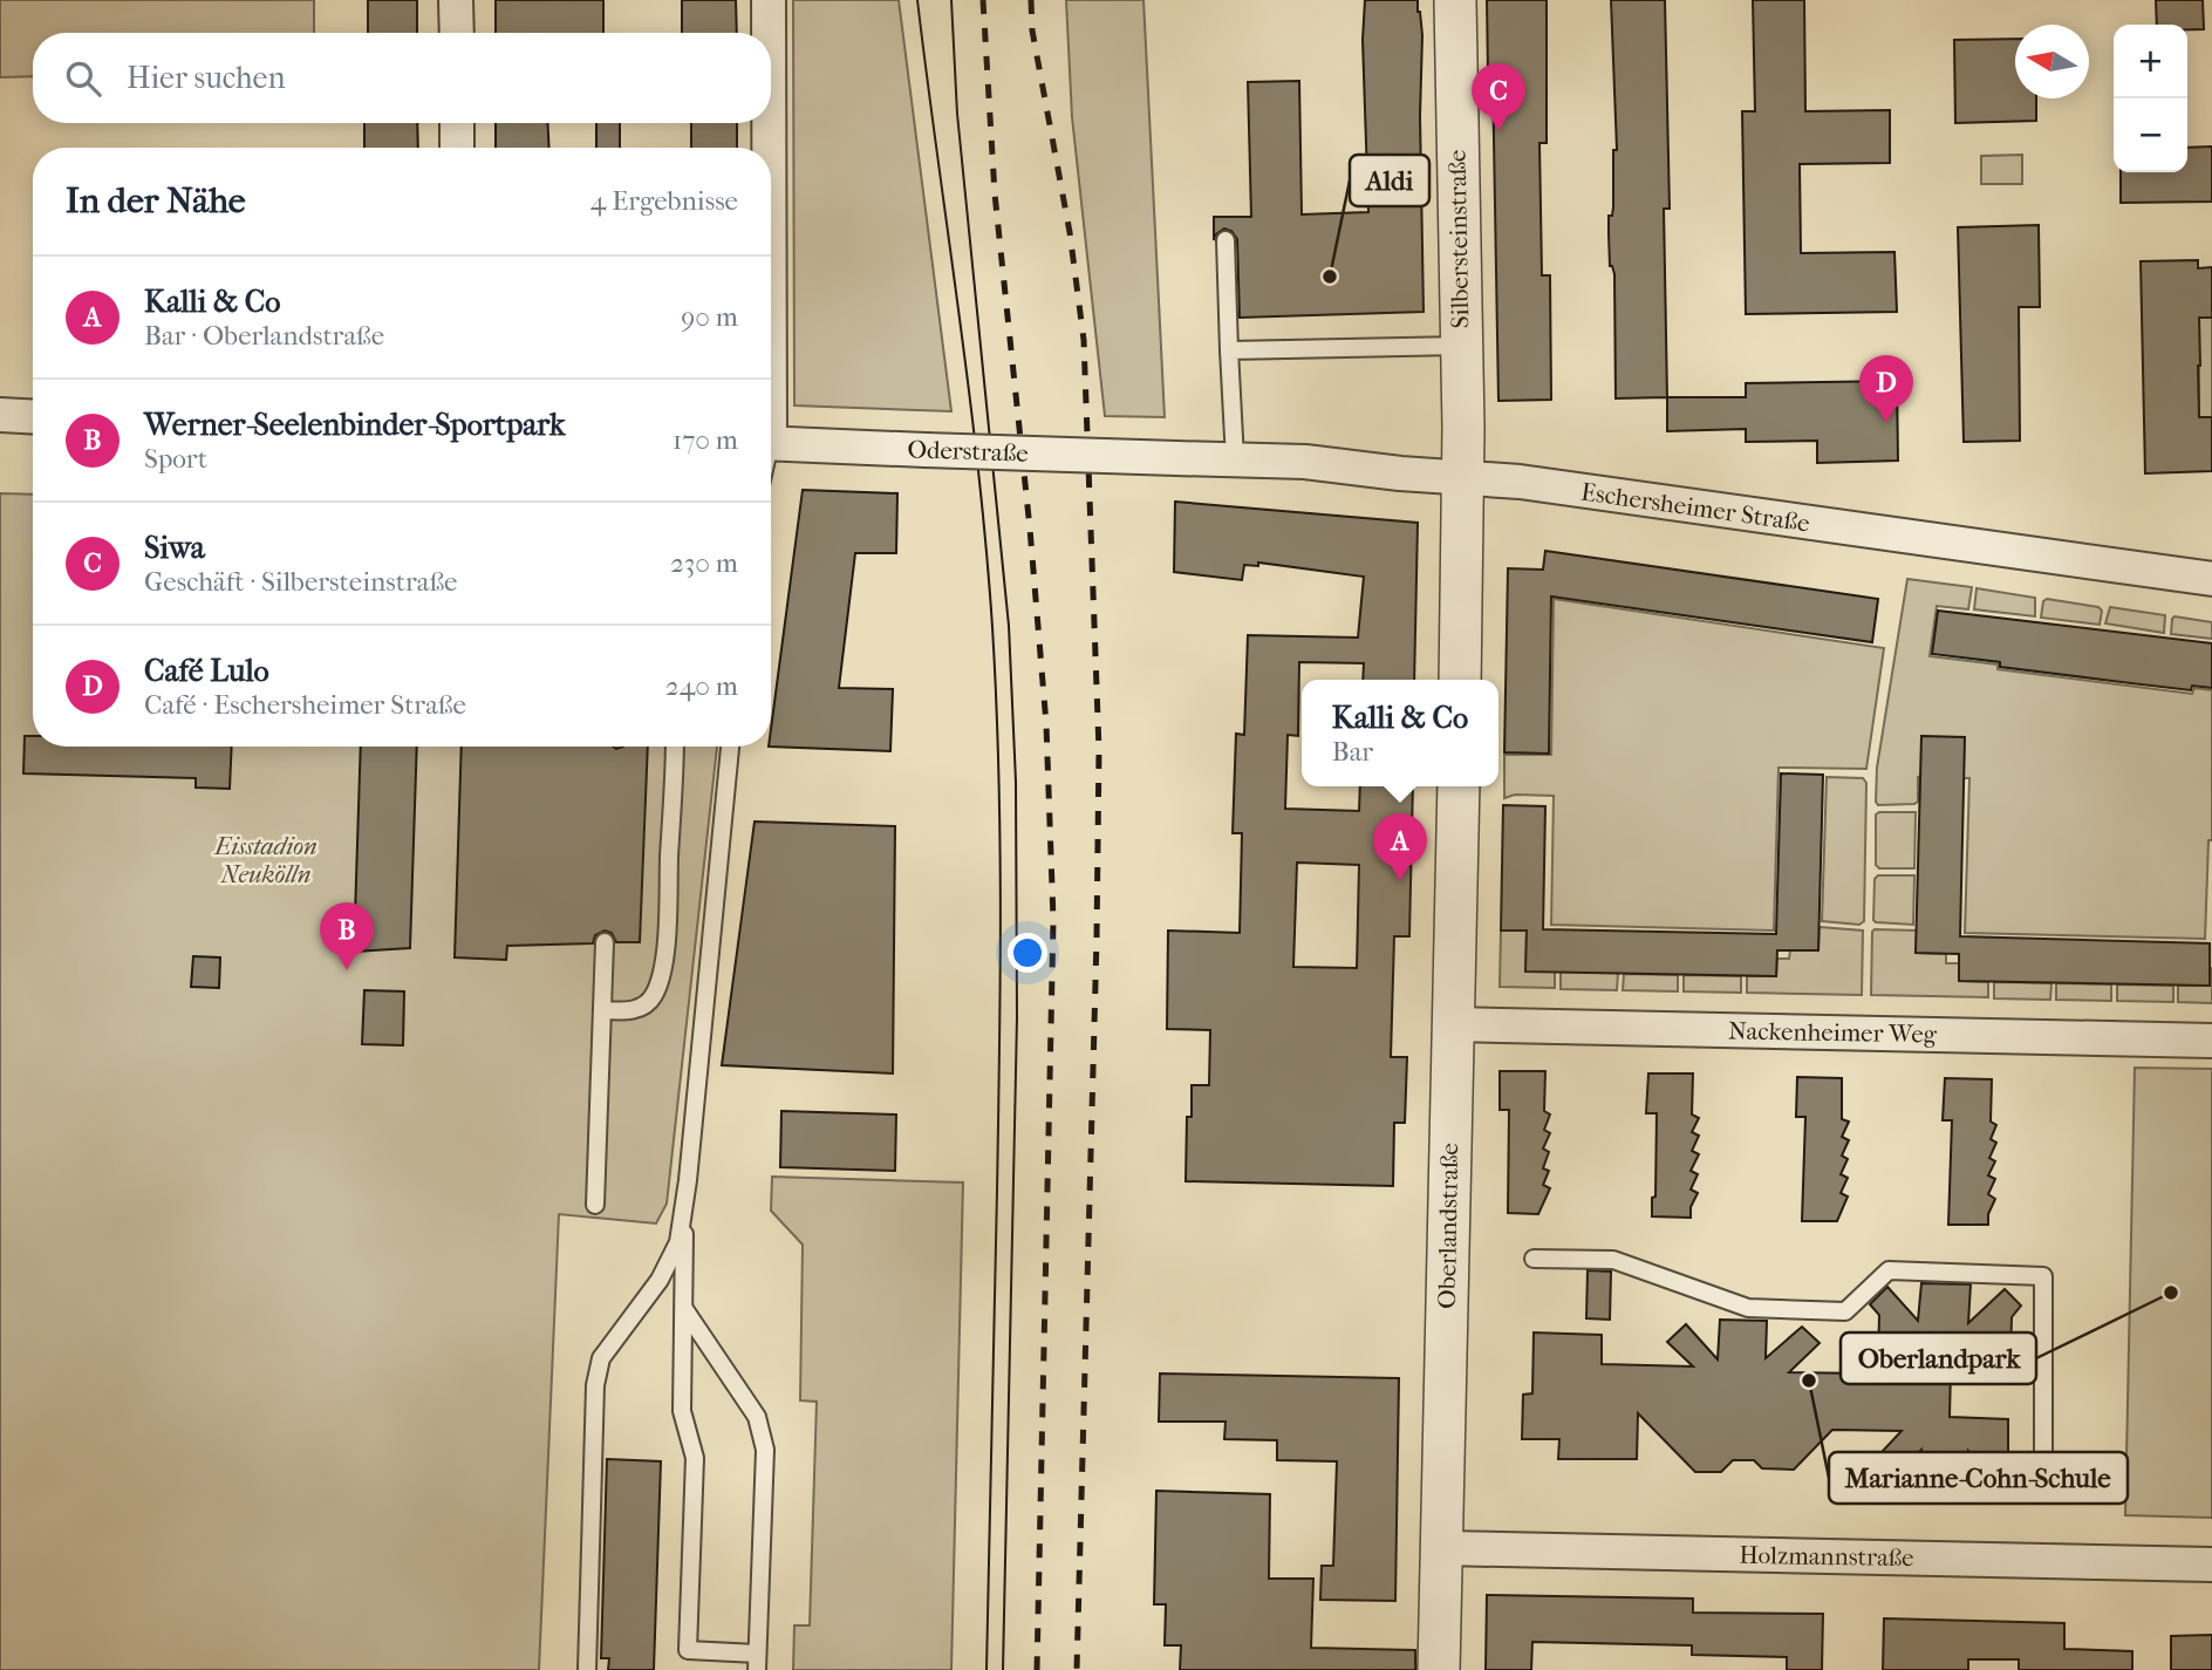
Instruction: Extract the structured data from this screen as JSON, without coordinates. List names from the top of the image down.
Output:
{
  "streets": {
    "street": [
      "Silbersteinstraße",
      "Oderstraße",
      "Eschersheimer Straße",
      "Nackenheimer Weg",
      "Oberlandstraße",
      "Holzmannstraße"
    ]
  },
  "crossings": [
    ["Silbersteinstraße", "Eschersheimer Straße"],
    ["Oderstraße", "Eschersheimer Straße"],
    ["Nackenheimer Weg", "Oberlandstraße"],
    ["Oberlandstraße", "Holzmannstraße"]
  ],
  "parks": ["Eisstadion Neukölln"],
  "places": ["Aldi", "Oberlandpark", "Marianne-Cohn-Schule"],
  "north": "left",
  "page": {
    "map_buttons": ["+", "−"],
    "search": "Hier suchen",
    "pins": [
      "C",
      "D",
      "A",
      "B"
    ],
    "heading": ["In der Nähe", "4 Ergebnisse"],
    "list": [
      {
        "mark": "A",
        "name": "Kalli & Co",
        "note": "Bar · Oberlandstraße",
        "value": "90 m"
      },
      {
        "mark": "B",
        "name": "Werner-Seelenbinder-Sportpark",
        "note": "Sport",
        "value": "170 m"
      },
      {
        "mark": "C",
        "name": "Siwa",
        "note": "Geschäft · Silbersteinstraße",
        "value": "230 m"
      },
      {
        "mark": "D",
        "name": "Café Lulo",
        "note": "Café · Eschersheimer Straße",
        "value": "240 m"
      }
    ],
    "popup": ["Kalli & Co", "Bar"]
  }
}
